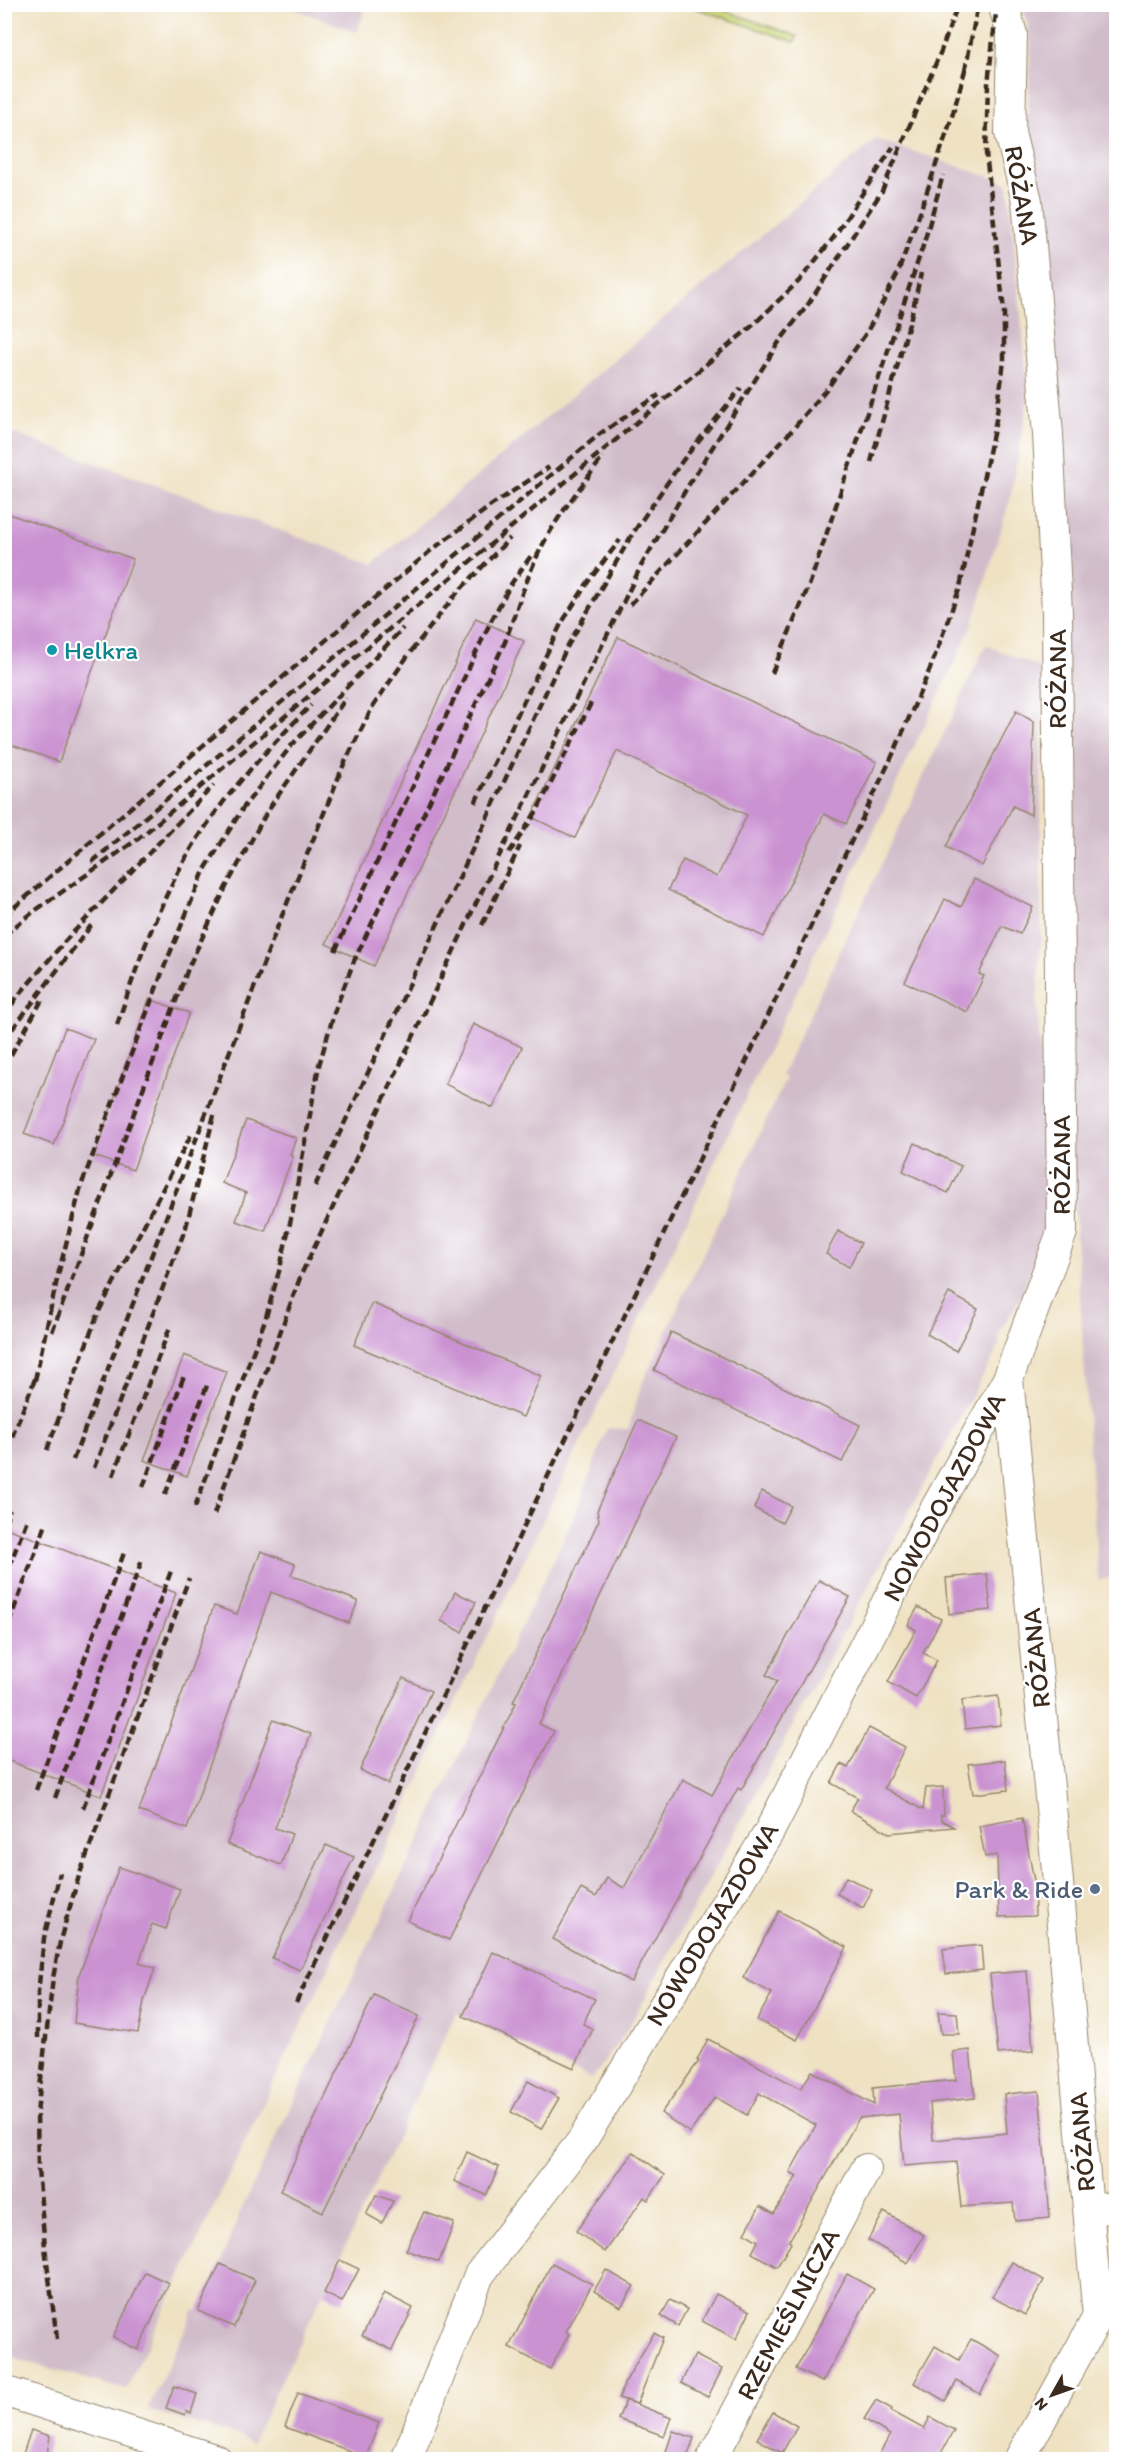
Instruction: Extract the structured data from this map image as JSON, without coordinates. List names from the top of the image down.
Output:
{
  "streets": {
    "street": ["RÓŻANA", "NOWODOJAZDOWA", "RZEMIEŚLNICZA"]
  },
  "crossings": [
    ["RÓŻANA", "NOWODOJAZDOWA"]
  ],
  "places": ["Helkra", "Park & Ride"],
  "north": "bottom left"
}
